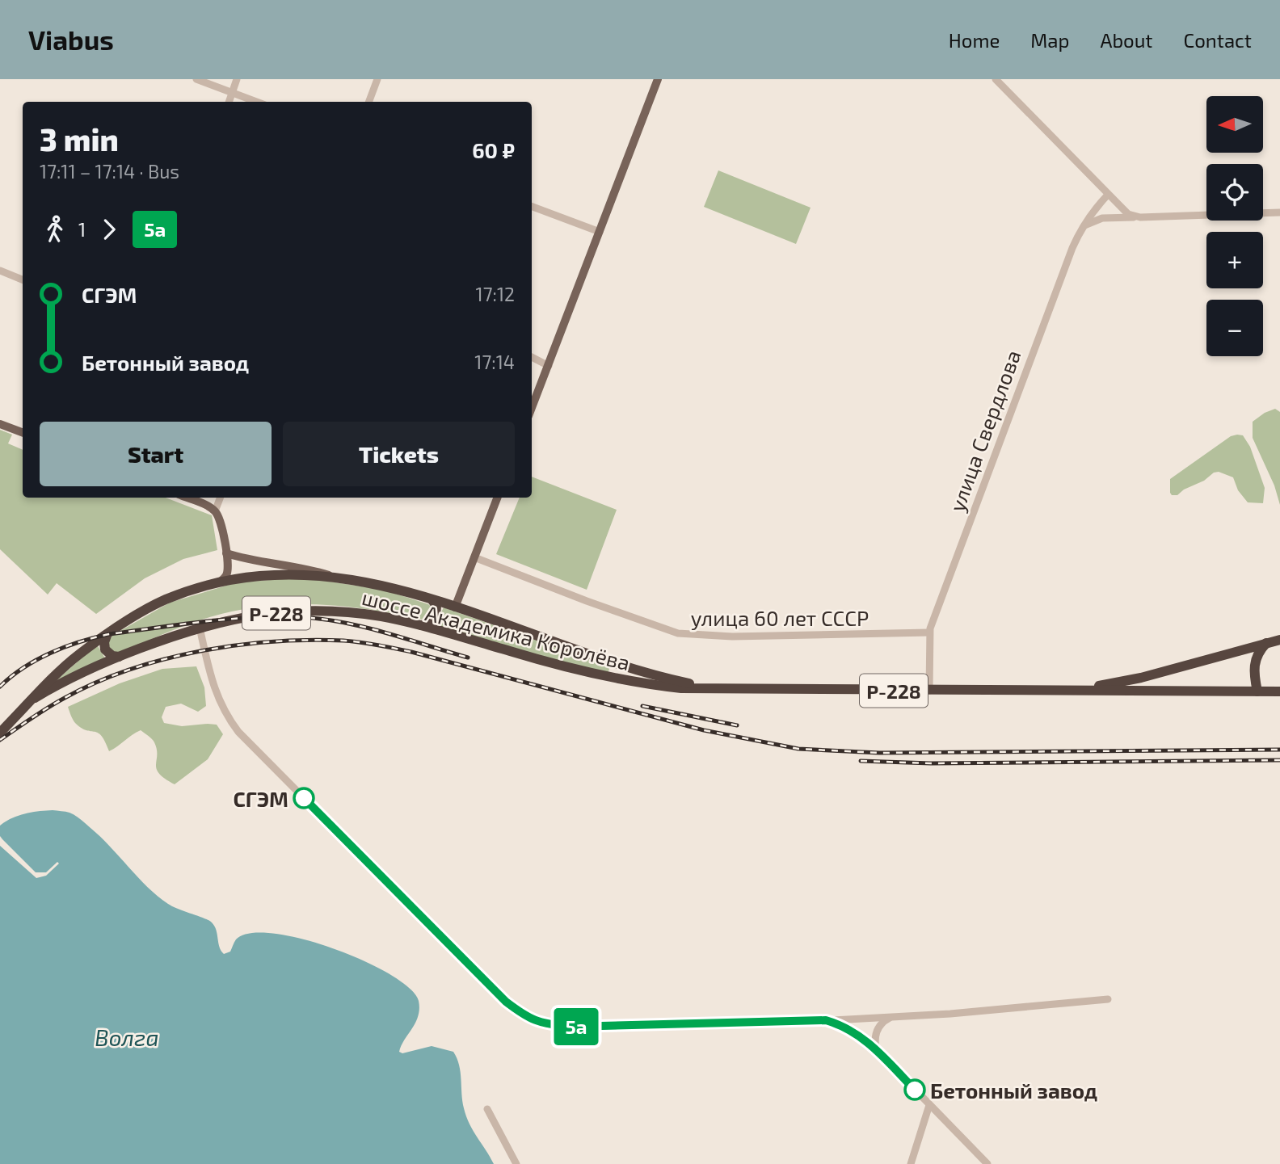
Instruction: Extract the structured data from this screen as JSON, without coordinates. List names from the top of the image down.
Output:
{
  "streets": {
    "highway": ["Р-228", "шоссе Академика Королёва"],
    "street": ["улица Свердлова", "улица 60 лет СССР"]
  },
  "crossings": [
    ["улица Свердлова", "улица 60 лет СССР"],
    ["улица Свердлова", "шоссе Академика Королёва"],
    ["Р-228", "шоссе Академика Королёва"]
  ],
  "water": ["Волга"],
  "places": ["СГЭМ", "Бетонный завод"],
  "lines": ["bus line 5а"],
  "north": "left",
  "page": {
    "header": "Viabus",
    "nav": [
      "Home",
      "Map",
      "About",
      "Contact"
    ],
    "on_map": "5а",
    "map_buttons": ["+", "−"],
    "heading": ["3 min", "17:11 – 17:14 · Bus", "60 ₽"],
    "legs": ["1", "5а"],
    "list": [
      {
        "name": "СГЭМ",
        "value": "17:12"
      },
      {
        "name": "Бетонный завод",
        "value": "17:14"
      }
    ],
    "buttons": ["Start", "Tickets"]
  }
}
